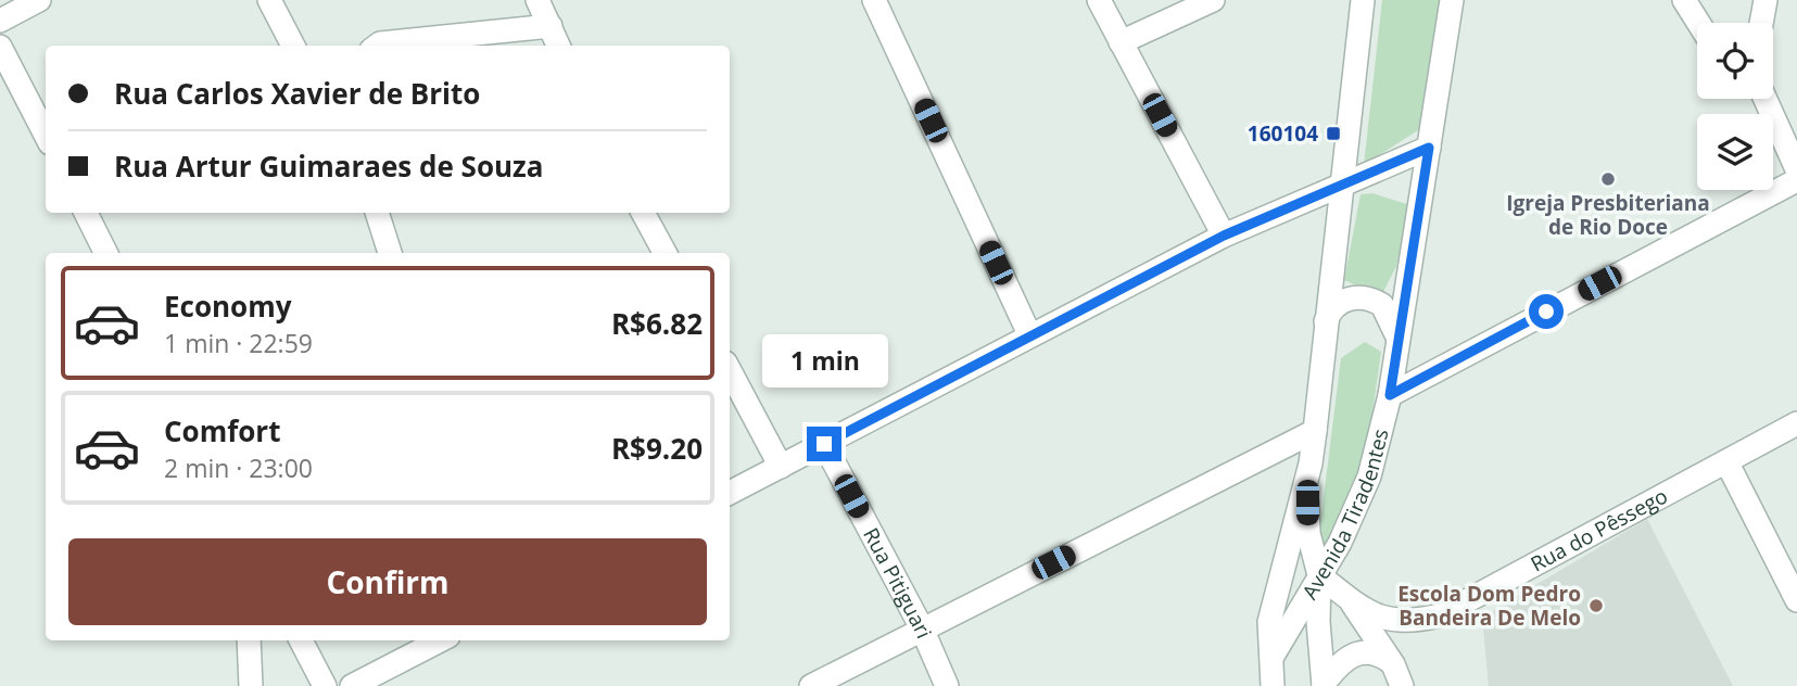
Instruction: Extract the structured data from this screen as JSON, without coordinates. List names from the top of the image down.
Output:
{
  "streets": {
    "street": ["Avenida Tiradentes", "Rua do Pêssego", "Rua Pitiguari"]
  },
  "crossings": [
    ["Avenida Tiradentes", "Rua do Pêssego"]
  ],
  "places": {
    "transit": ["160104"],
    "other": ["Igreja Presbiteriana de Rio Doce", "Escola Dom Pedro Bandeira De Melo"]
  },
  "page": {
    "banner": ["Rua Carlos Xavier de Brito", "Rua Artur Guimaraes de Souza"],
    "list": [
      {
        "name": "Economy",
        "note": "1 min · 22:59",
        "value": "R$6.82"
      },
      {
        "name": "Comfort",
        "note": "2 min · 23:00",
        "value": "R$9.20"
      }
    ],
    "bubble": "1 min",
    "buttons": "Confirm"
  }
}
